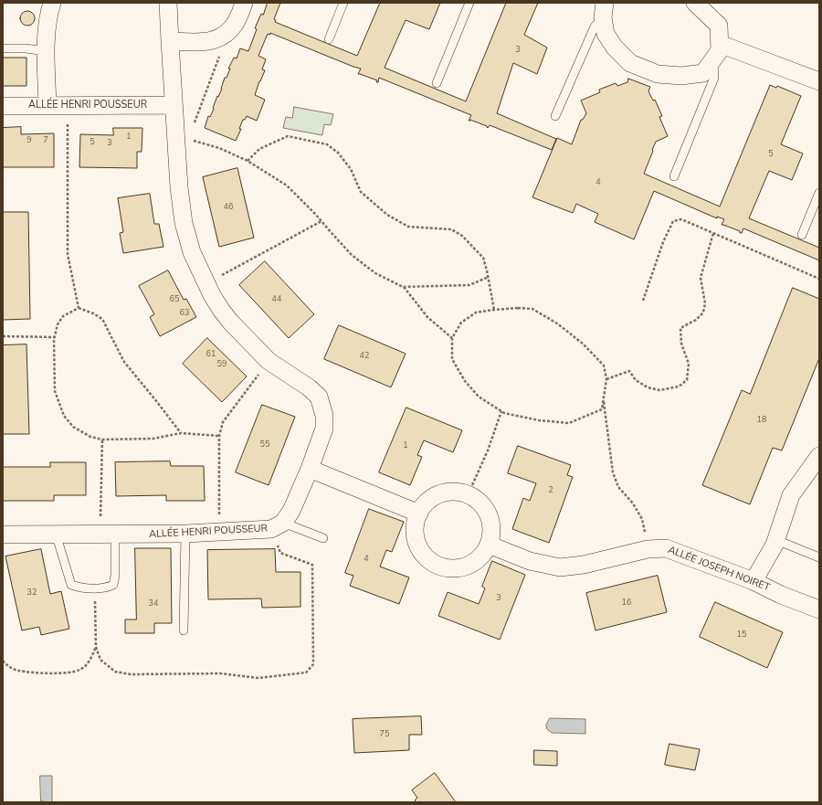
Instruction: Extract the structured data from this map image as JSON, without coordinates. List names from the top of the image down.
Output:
{
  "streets": {
    "street": ["ALLÉE HENRI POUSSEUR", "ALLÉE JOSEPH NOIRET"]
  },
  "house_numbers": [
    "3",
    "1",
    "9",
    "7",
    "5",
    "3",
    "5",
    "4",
    "46",
    "65",
    "44",
    "63",
    "61",
    "42",
    "59",
    "18",
    "55",
    "1",
    "2",
    "4",
    "32",
    "3",
    "16",
    "34",
    "15",
    "75"
  ]
}
